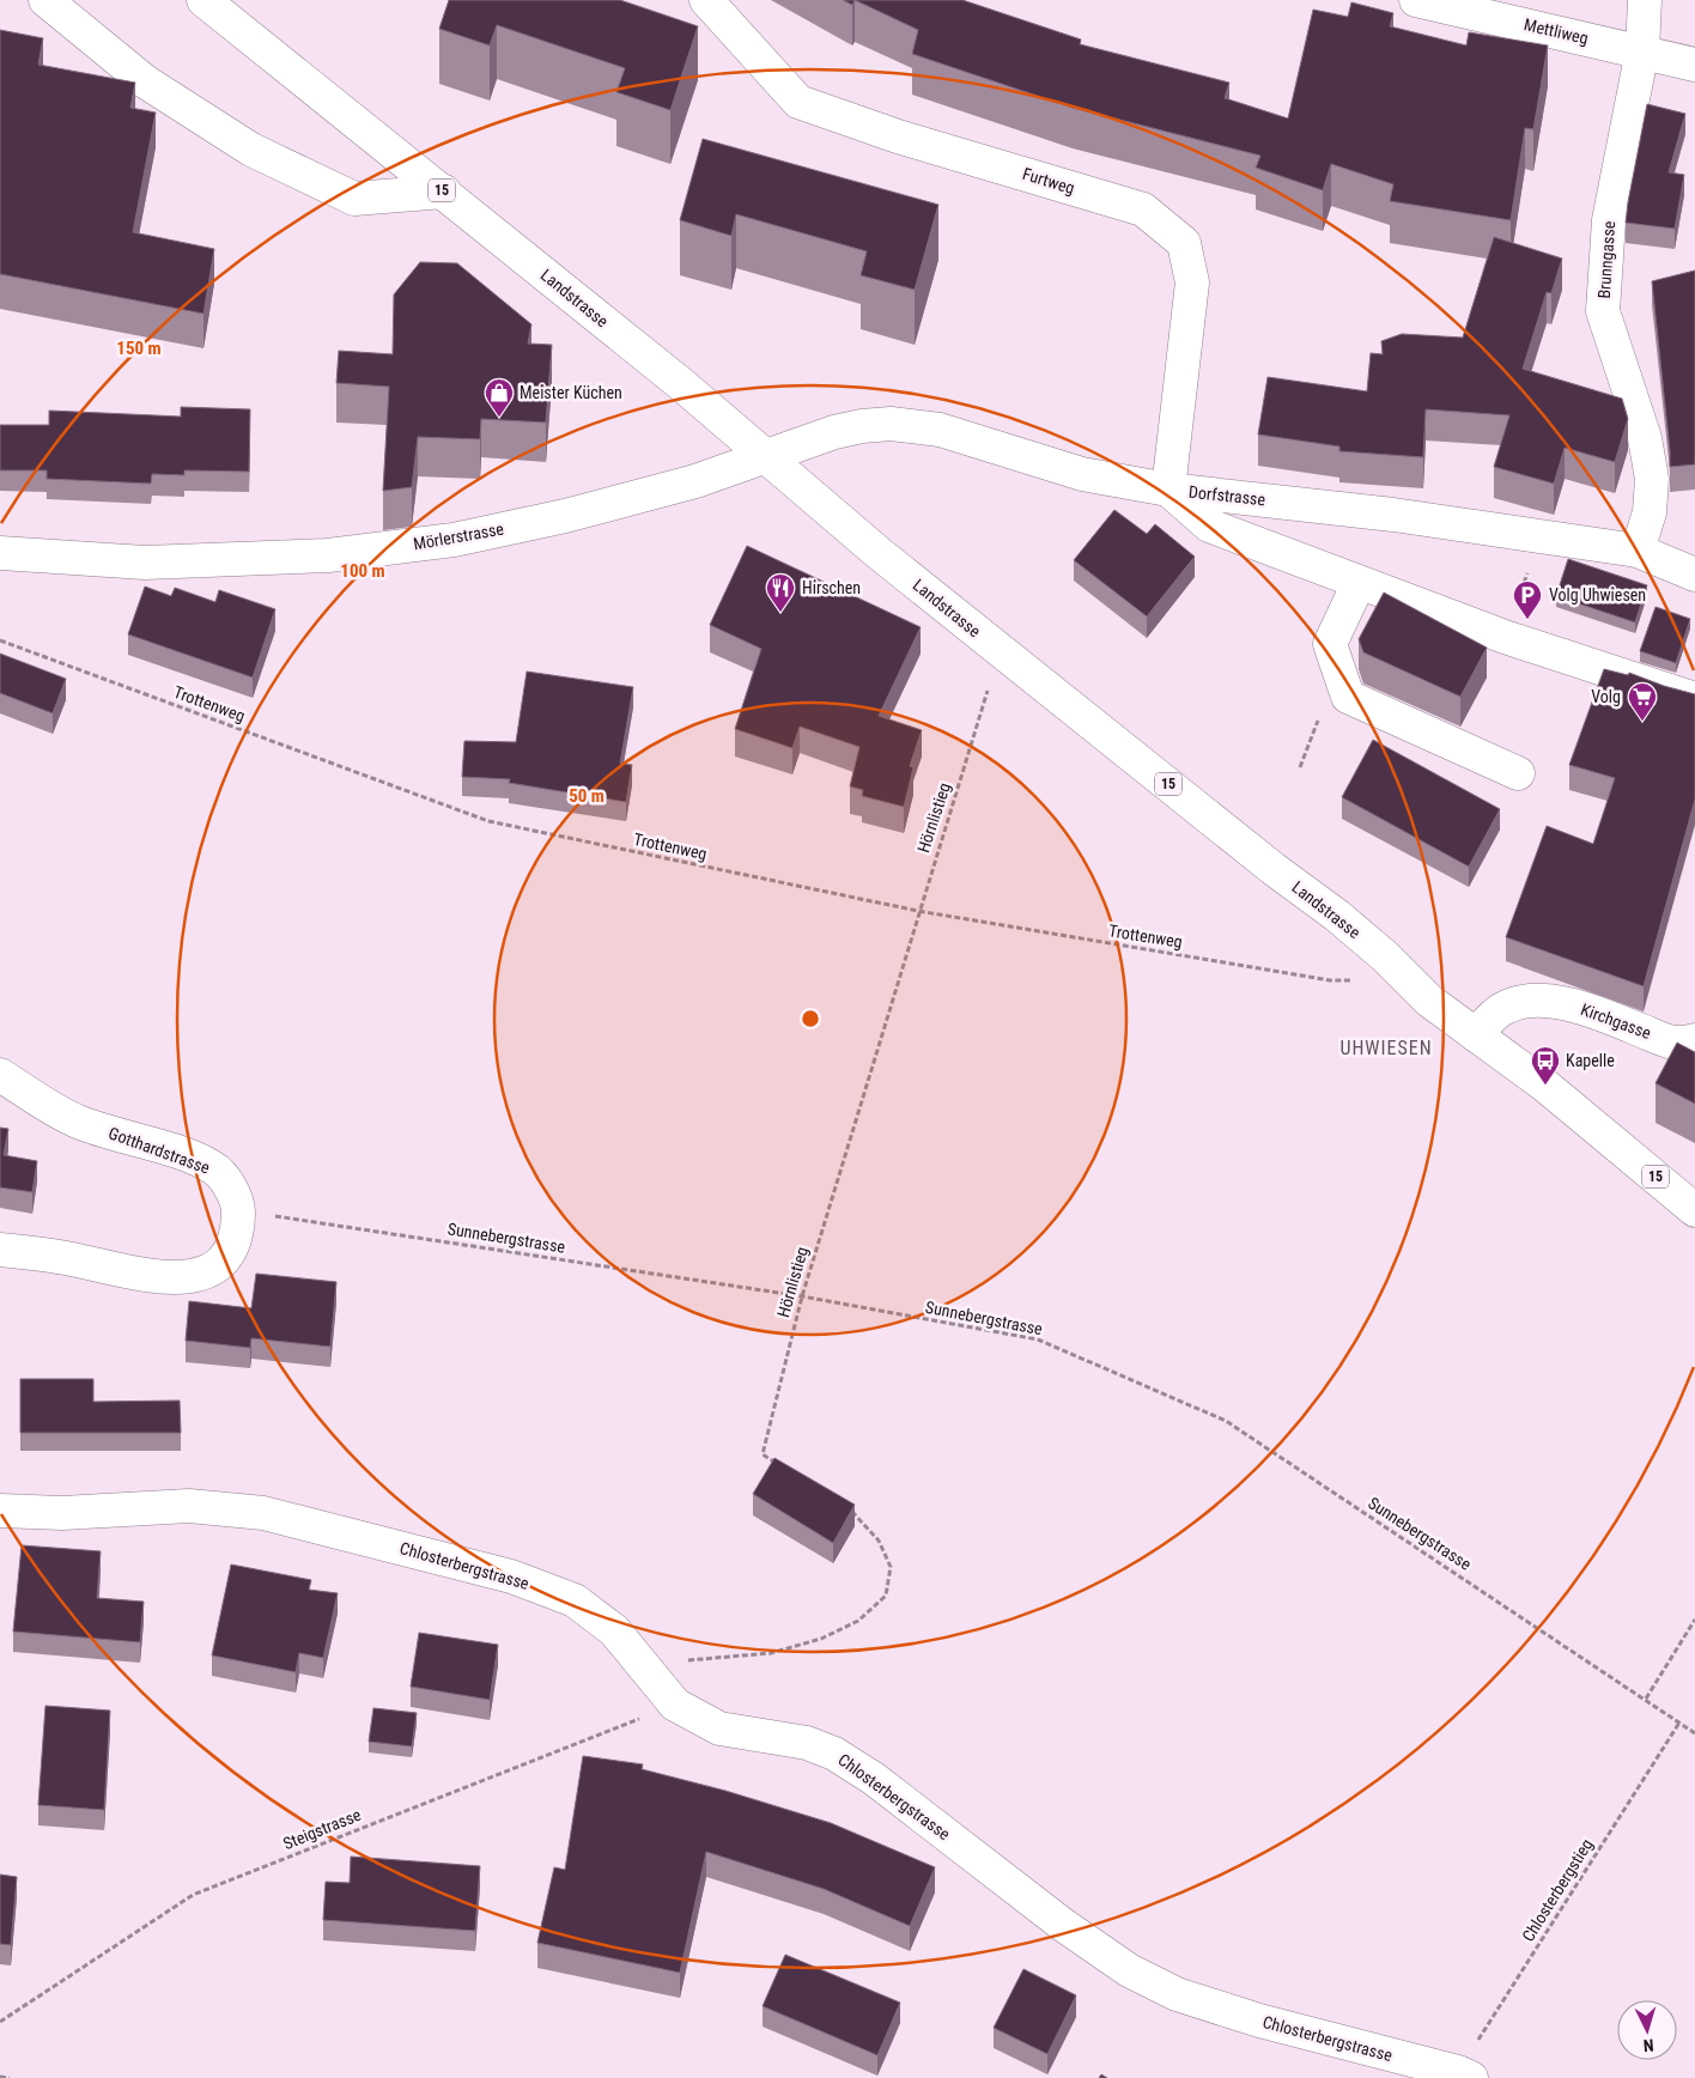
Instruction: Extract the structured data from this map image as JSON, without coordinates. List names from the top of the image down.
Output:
{
  "streets": {
    "street": [
      "Mettliweg",
      "Furtweg",
      "15",
      "Brunngasse",
      "Landstrasse",
      "Dorfstrasse",
      "Mörlerstrasse",
      "Kirchgasse",
      "Gotthardstrasse",
      "Chlosterbergstrasse"
    ],
    "path": [
      "Trottenweg",
      "Hörnlistieg",
      "Sunnebergstrasse",
      "Steigstrasse",
      "Chlosterbergstieg"
    ]
  },
  "crossings": [
    ["Mettliweg", "Brunngasse"],
    ["Furtweg", "Dorfstrasse"],
    ["Brunngasse", "Dorfstrasse"],
    ["Landstrasse", "Dorfstrasse"],
    ["Landstrasse", "Mörlerstrasse"],
    ["Landstrasse", "Kirchgasse"],
    ["Dorfstrasse", "Mörlerstrasse"],
    ["Trottenweg", "Hörnlistieg"],
    ["Hörnlistieg", "Sunnebergstrasse"],
    ["Gotthardstrasse", "Sunnebergstrasse"],
    ["Sunnebergstrasse", "Chlosterbergstieg"],
    ["Chlosterbergstrasse", "Steigstrasse"],
    ["Chlosterbergstrasse", "Chlosterbergstieg"]
  ],
  "districts": ["UHWIESEN"],
  "places": {
    "shop": ["Meister Küchen"],
    "restaurant": ["Hirschen"],
    "parking": ["Volg Uhwiesen"],
    "supermarket": ["Volg"],
    "bus stop": ["Kapelle"]
  },
  "north": "bottom",
  "rings": ["150 m", "100 m", "50 m"]
}
